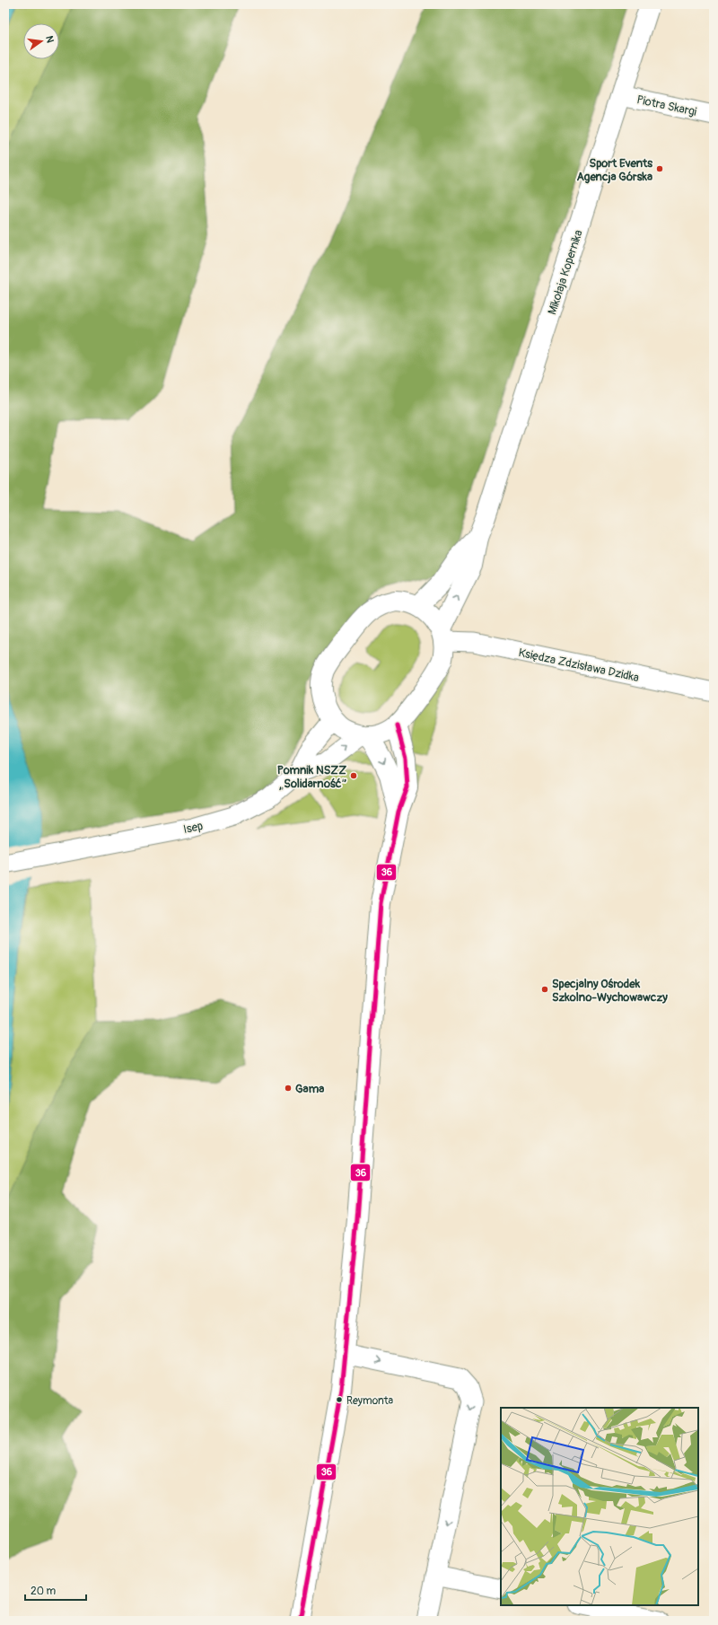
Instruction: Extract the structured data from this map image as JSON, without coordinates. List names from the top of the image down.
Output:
{
  "streets": {
    "main road": ["Mikołaja Kopernika"],
    "street": ["Piotra Skargi", "Księdza Zdzisława Dzidka", "Isep"]
  },
  "crossings": [
    ["Piotra Skargi", "Mikołaja Kopernika"],
    ["Mikołaja Kopernika", "Księdza Zdzisława Dzidka"],
    ["Mikołaja Kopernika", "Isep"],
    ["Księdza Zdzisława Dzidka", "Isep"]
  ],
  "places": [
    "Sport Events Agencja Górska",
    "Pomnik NSZZ „Solidarność”",
    "Specjalny Ośrodek Szkolno-Wychowawczy",
    "Gama",
    "Reymonta"
  ],
  "lines": ["transit line 36"],
  "scale_bar": "20 m",
  "north": "right"
}
